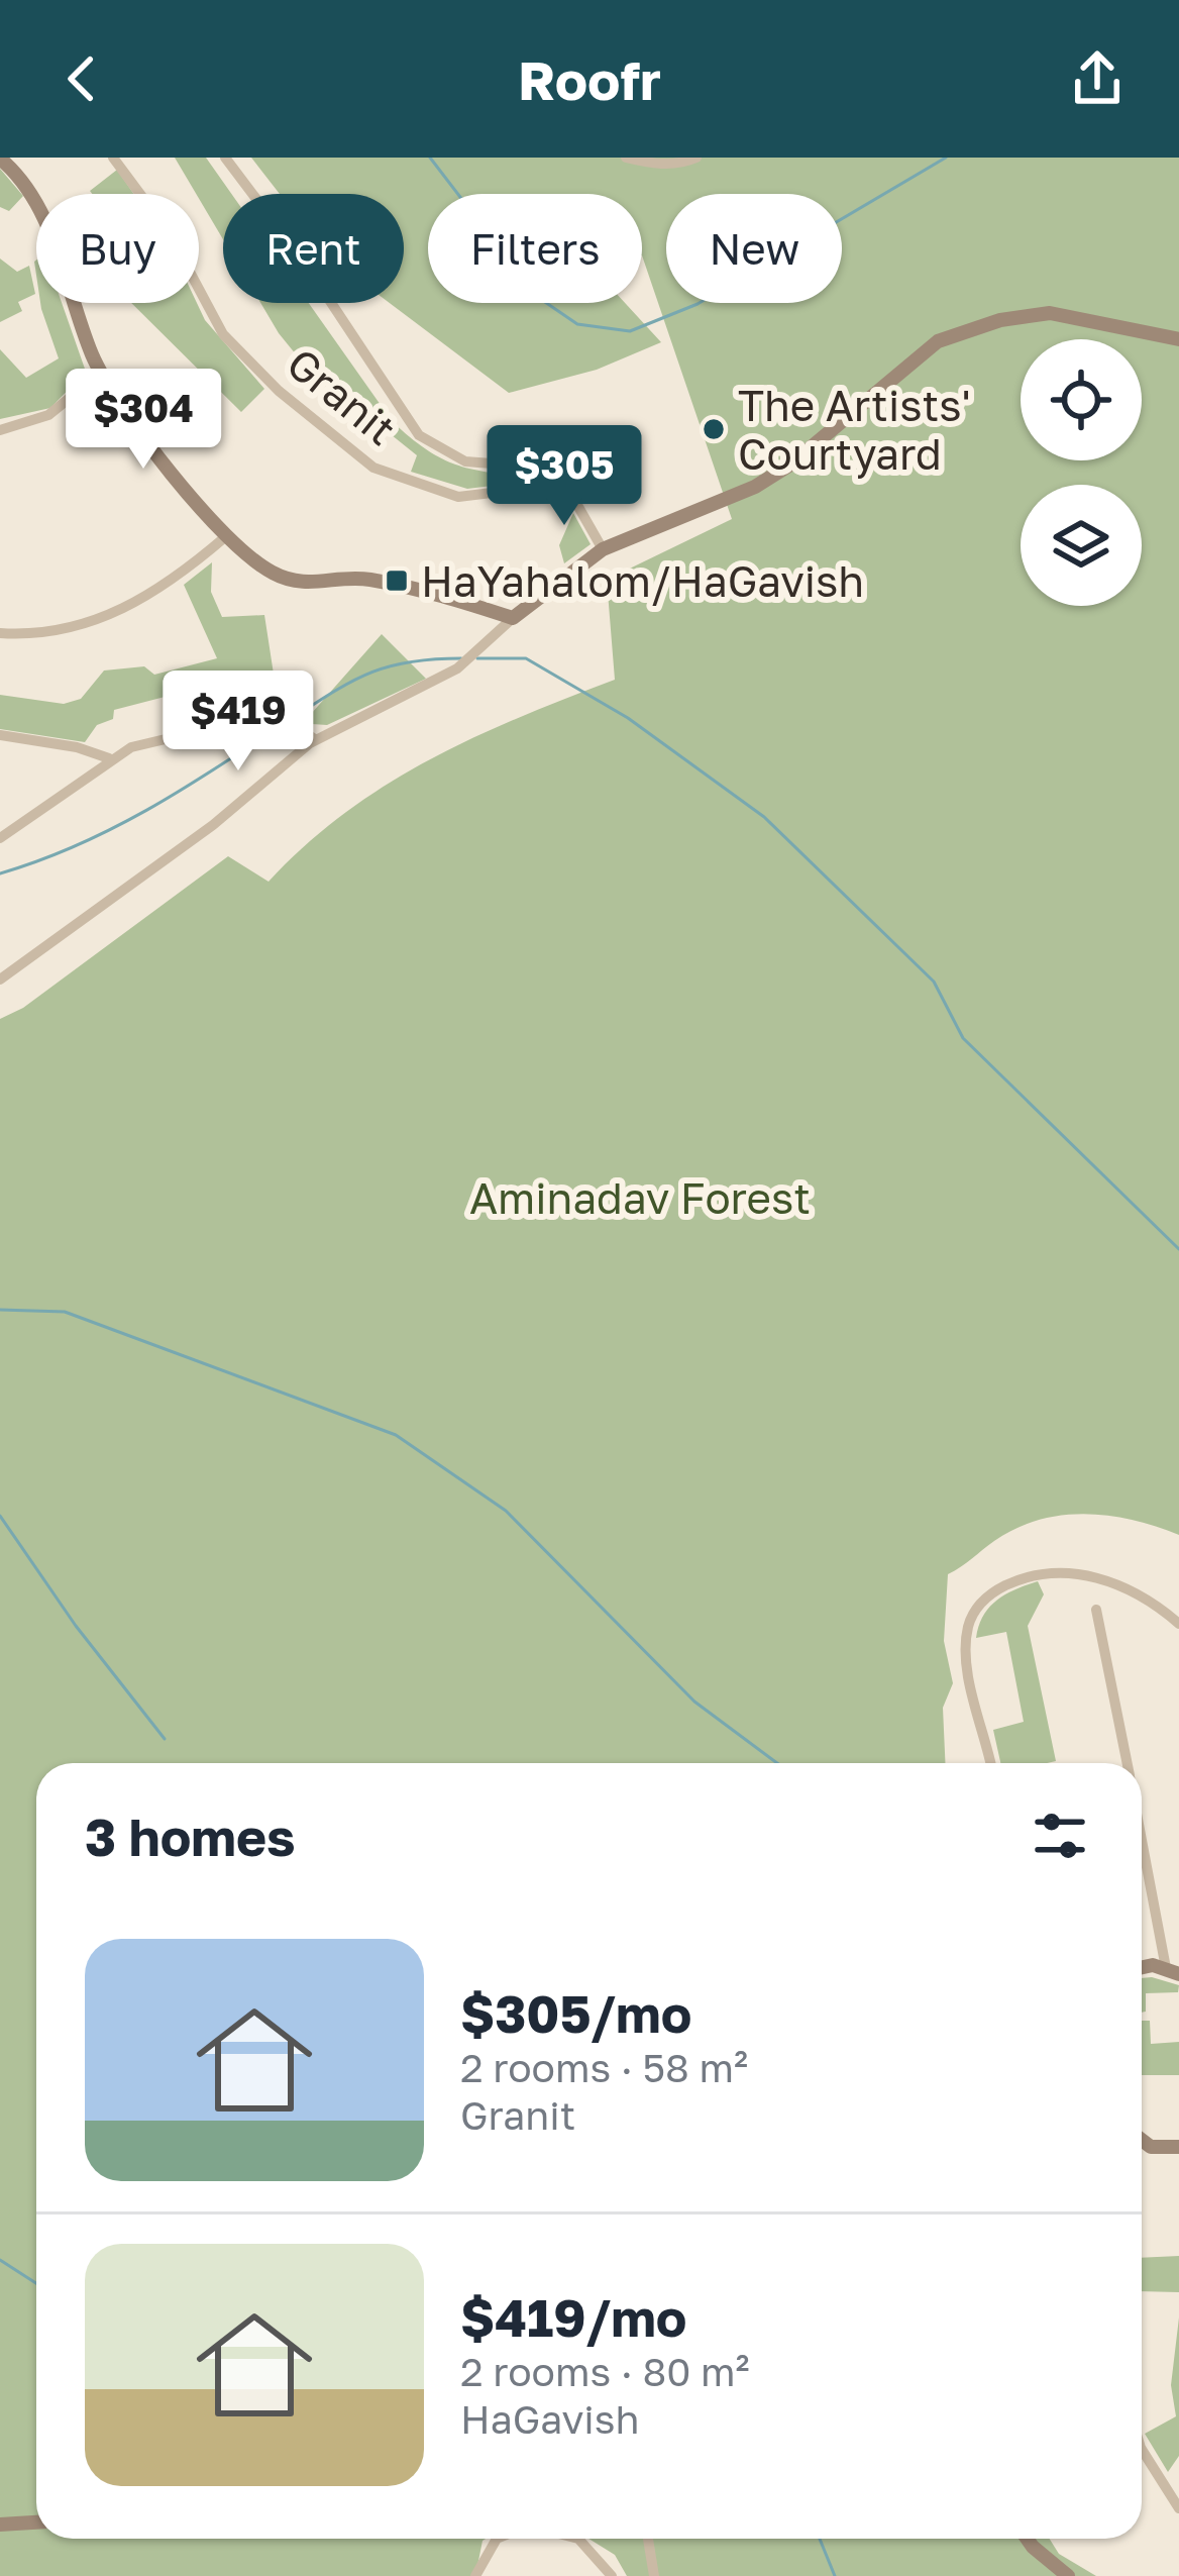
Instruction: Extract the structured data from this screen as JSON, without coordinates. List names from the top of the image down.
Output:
{
  "streets": {
    "street": ["Granit"]
  },
  "parks": ["Aminadav Forest"],
  "places": {
    "other": ["The Artists' Courtyard"],
    "transit": ["HaYahalom/HaGavish"]
  },
  "page": {
    "header": "Roofr",
    "chip": [
      "Buy",
      "Rent",
      "Filters",
      "New"
    ],
    "price": ["$304", "$305", "$419"],
    "heading": "3 homes",
    "list": [
      {
        "name": "$305/mo",
        "note": "2 rooms · 58 m² · Granit"
      },
      {
        "name": "$419/mo",
        "note": "2 rooms · 80 m² · HaGavish"
      }
    ]
  }
}
